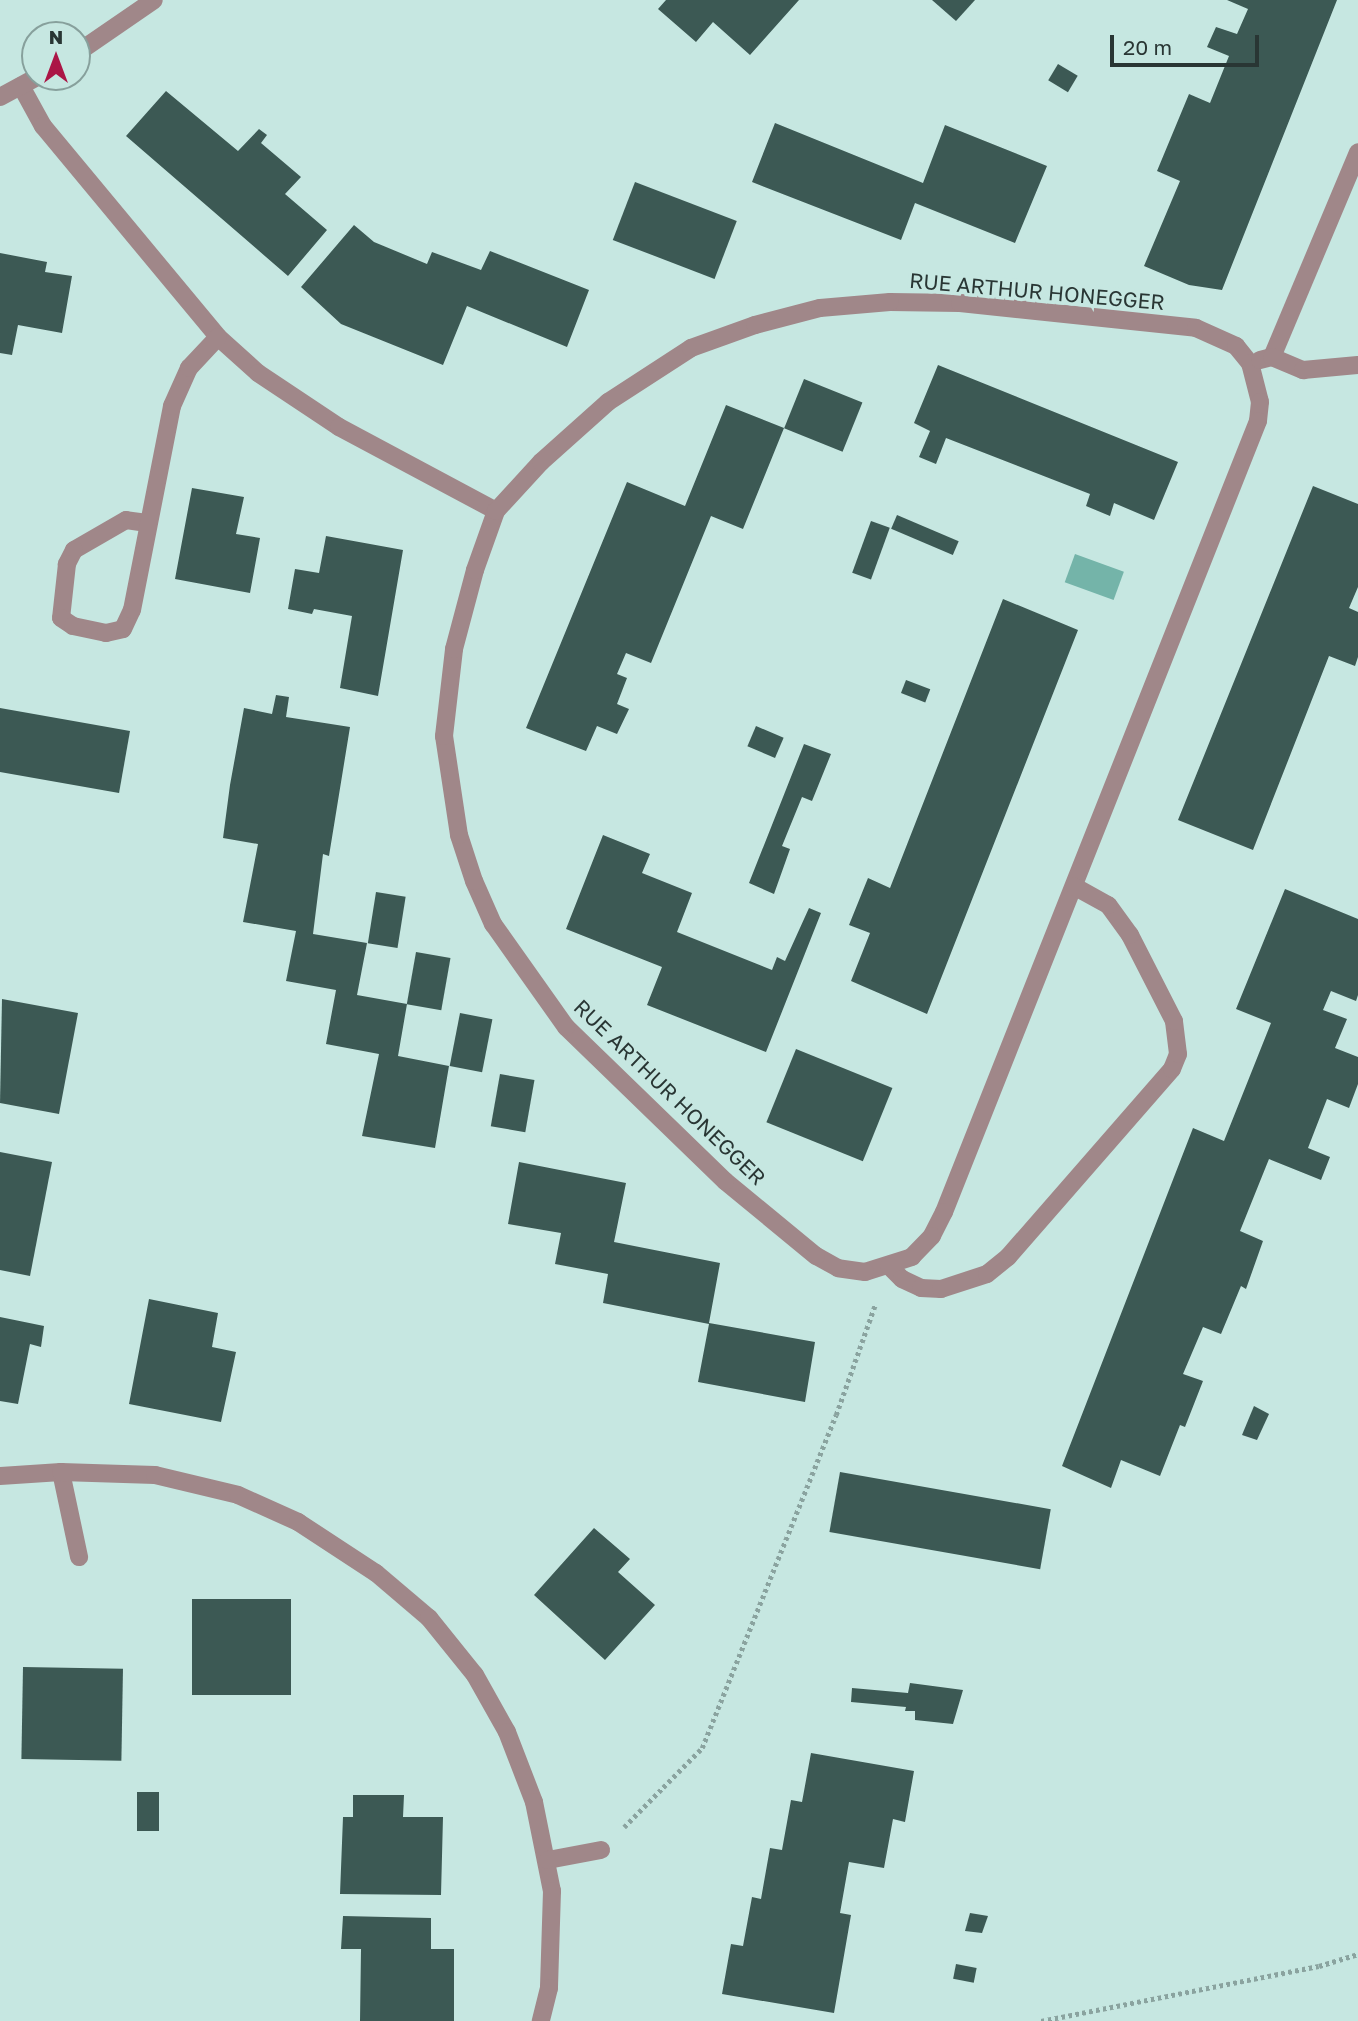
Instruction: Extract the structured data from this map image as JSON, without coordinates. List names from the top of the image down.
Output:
{
  "streets": {
    "street": ["RUE ARTHUR HONEGGER"]
  },
  "scale_bar": "20 m",
  "north": "top"
}
